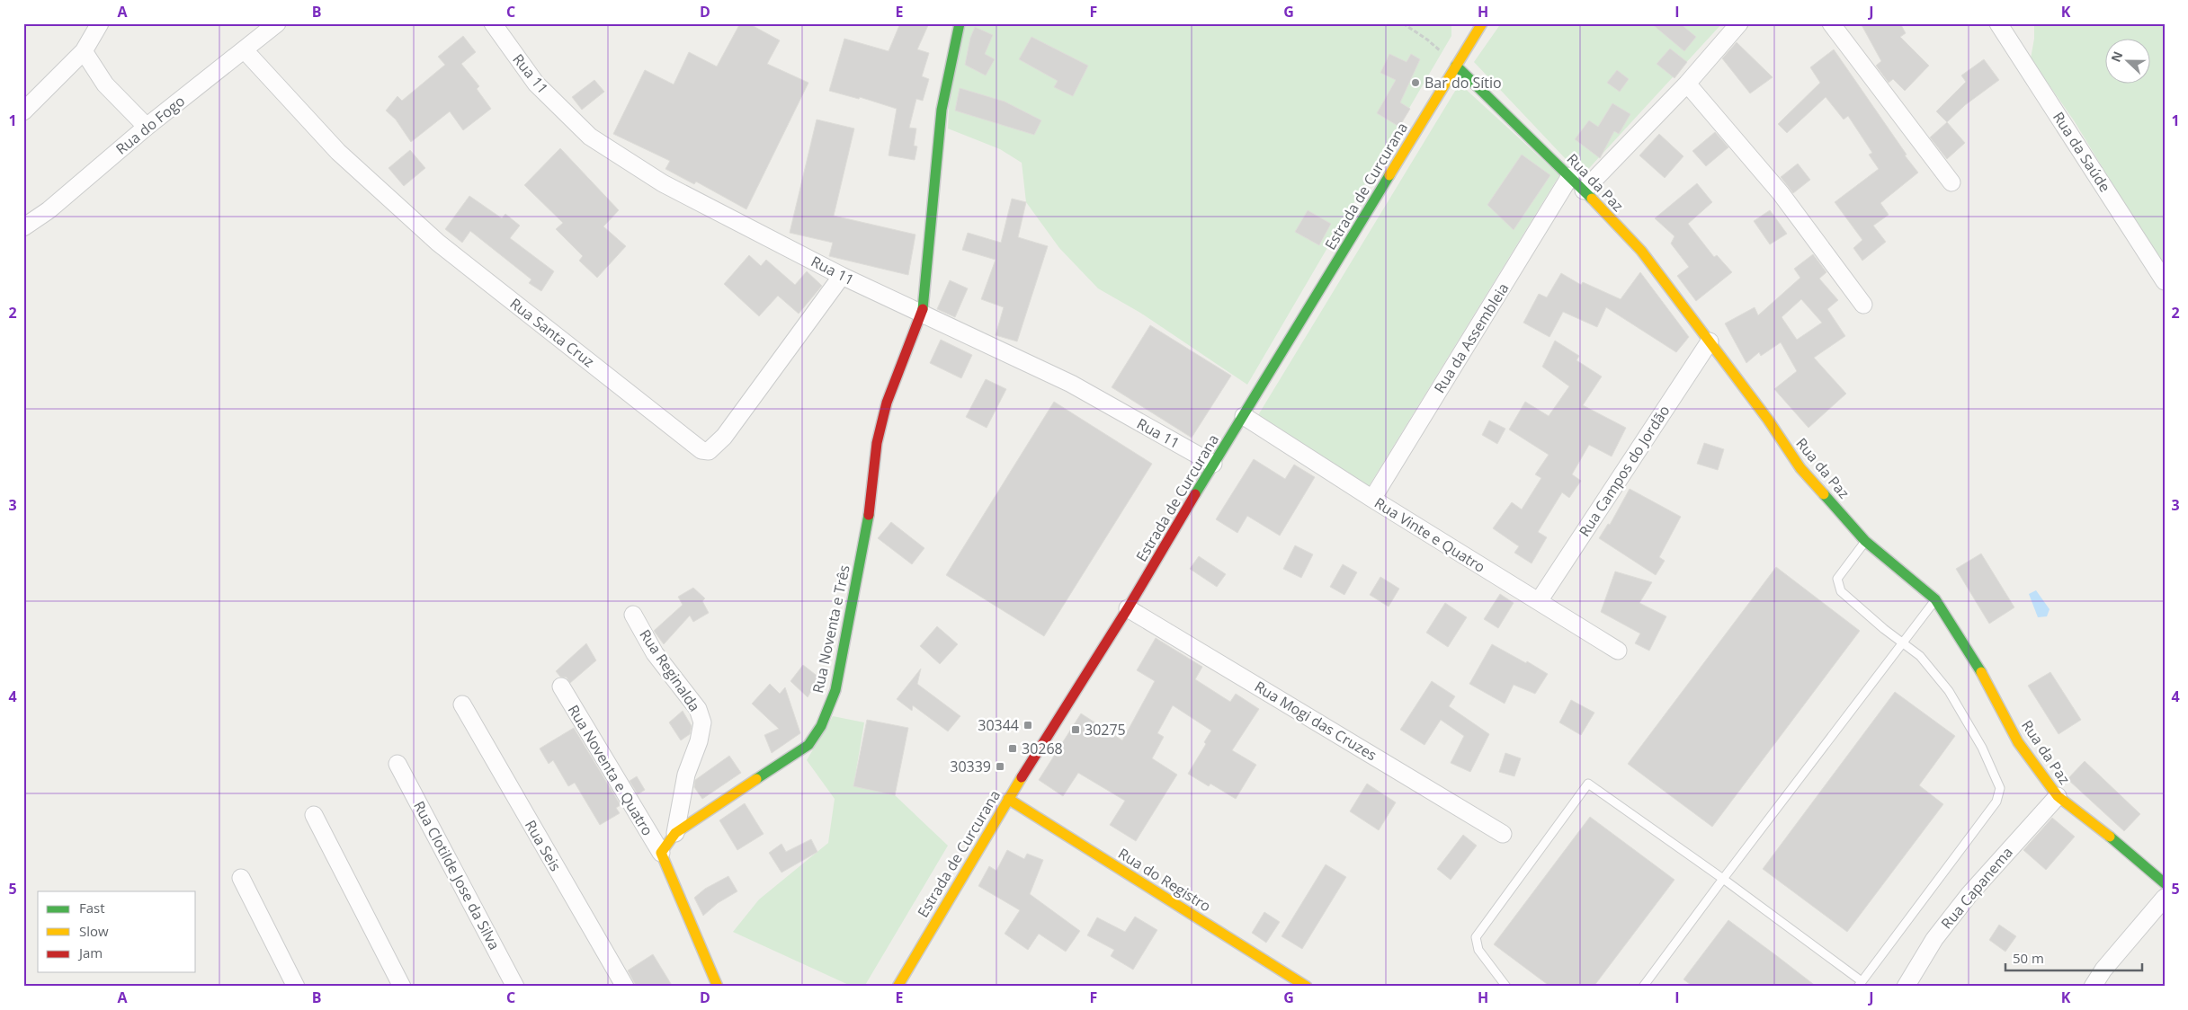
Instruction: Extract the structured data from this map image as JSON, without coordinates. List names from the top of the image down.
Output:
{
  "streets": {
    "street": [
      "Rua 11",
      "Rua do Fogo",
      "Rua da Saúde",
      "Rua da Paz",
      "Estrada de Curcurana",
      "Rua Santa Cruz",
      "Rua da Assembleia",
      "Rua Campos do Jordão",
      "Rua Vinte e Quatro",
      "Rua Noventa e Três",
      "Rua Reginalda",
      "Rua Mogi das Cruzes",
      "Rua Noventa e Quatro",
      "Rua Seis",
      "Rua Clotilde Jose da Silva",
      "Rua do Registro",
      "Rua Capanema"
    ]
  },
  "crossings": [
    ["Rua 11", "Estrada de Curcurana"],
    ["Rua 11", "Rua Santa Cruz"],
    ["Rua 11", "Rua Noventa e Três"],
    ["Rua do Fogo", "Rua Santa Cruz"],
    ["Rua da Paz", "Estrada de Curcurana"],
    ["Rua da Paz", "Rua da Assembleia"],
    ["Rua da Paz", "Rua Campos do Jordão"],
    ["Rua da Paz", "Rua Capanema"],
    ["Estrada de Curcurana", "Rua Vinte e Quatro"],
    ["Estrada de Curcurana", "Rua Mogi das Cruzes"],
    ["Estrada de Curcurana", "Rua do Registro"],
    ["Rua da Assembleia", "Rua Vinte e Quatro"],
    ["Rua Campos do Jordão", "Rua Vinte e Quatro"],
    ["Rua Noventa e Três", "Rua Reginalda"],
    ["Rua Noventa e Três", "Rua Noventa e Quatro"]
  ],
  "places": {
    "other": ["Bar do Sítio"],
    "transit": [
      "30344",
      "30275",
      "30268",
      "30339"
    ]
  },
  "legend": ["Fast", "Slow", "Jam"],
  "scale_bar": "50 m",
  "north": "left",
  "grid": {
    "columns": [
      "A",
      "B",
      "C",
      "D",
      "E",
      "F",
      "G",
      "H",
      "I",
      "J",
      "K"
    ],
    "rows": [
      "1",
      "2",
      "3",
      "4",
      "5"
    ]
  }
}
